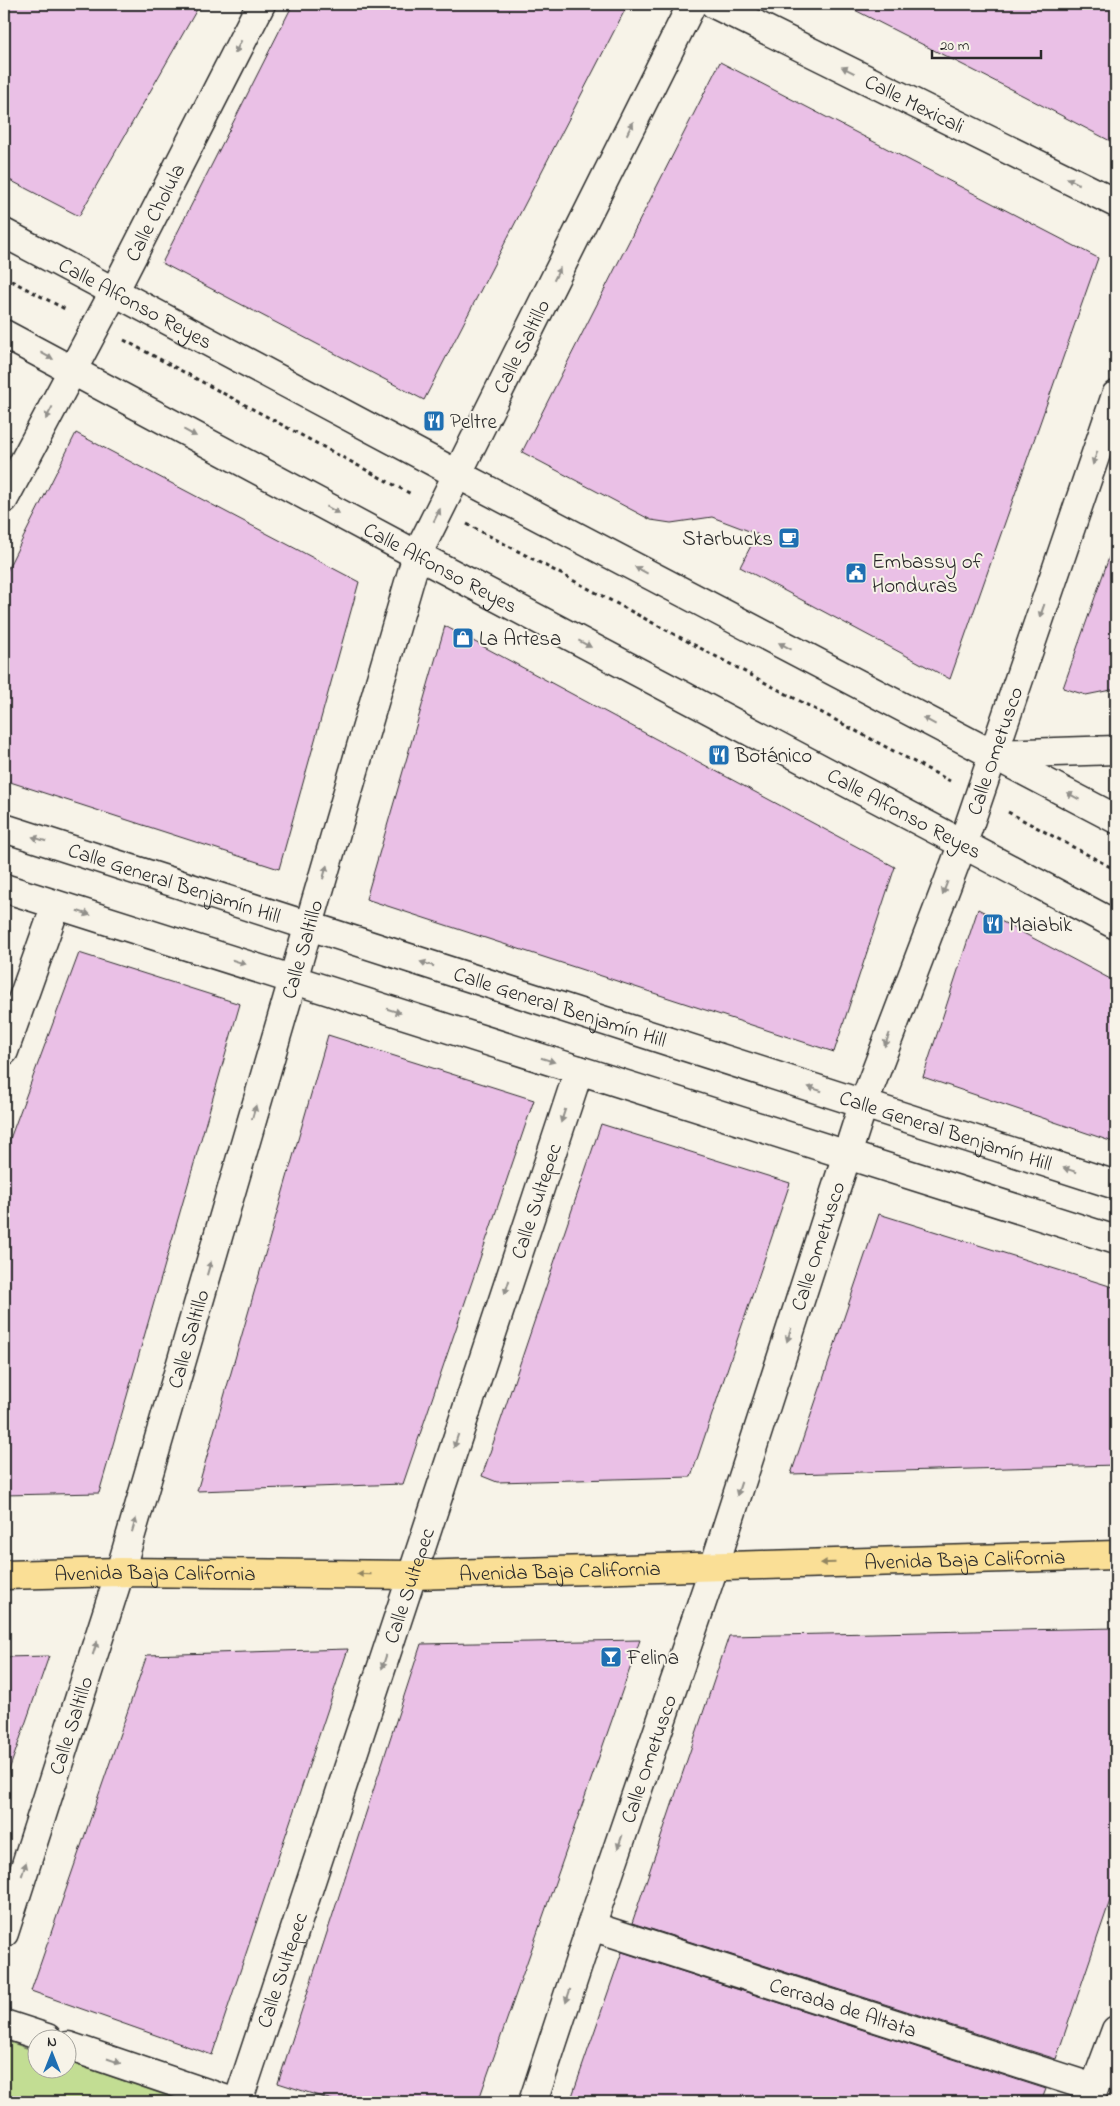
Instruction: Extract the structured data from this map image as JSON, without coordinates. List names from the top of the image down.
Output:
{
  "streets": {
    "main road": ["Avenida Baja California"],
    "street": [
      "Calle Mexicali",
      "Calle Cholula",
      "Calle Alfonso Reyes",
      "Calle Saltillo",
      "Calle Ometusco",
      "Calle General Benjamín Hill",
      "Calle Sultepec",
      "Cerrada de Altata"
    ]
  },
  "crossings": [
    ["Calle Cholula", "Calle Alfonso Reyes"],
    ["Calle Alfonso Reyes", "Calle Saltillo"],
    ["Calle Alfonso Reyes", "Calle Ometusco"],
    ["Calle Saltillo", "Calle General Benjamín Hill"],
    ["Calle Saltillo", "Avenida Baja California"],
    ["Calle Ometusco", "Calle General Benjamín Hill"],
    ["Calle Ometusco", "Avenida Baja California"],
    ["Calle Ometusco", "Cerrada de Altata"],
    ["Calle Sultepec", "Avenida Baja California"]
  ],
  "one_way": [
    "Calle Mexicali",
    "Calle Cholula",
    "Calle Saltillo",
    "Calle Ometusco",
    "Calle Sultepec",
    "Avenida Baja California"
  ],
  "places": {
    "restaurant": ["Peltre", "Botánico", "Maiabik"],
    "cafe": ["Starbucks"],
    "public building": ["Embassy of Honduras"],
    "shop": ["La Artesa"],
    "bar": ["Felina"]
  },
  "scale_bar": "20 m",
  "north": "top"
}
